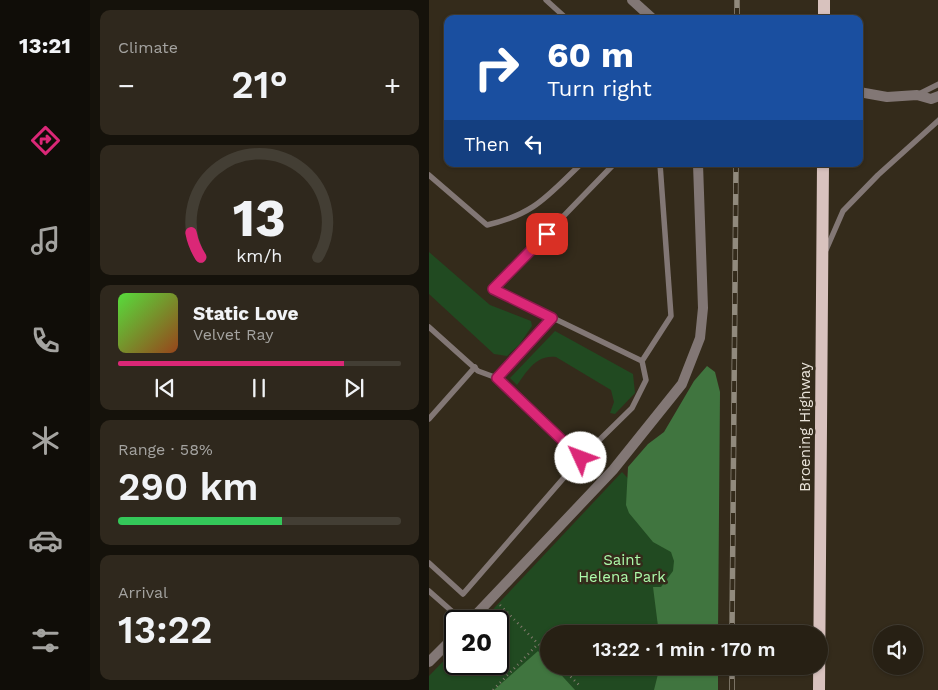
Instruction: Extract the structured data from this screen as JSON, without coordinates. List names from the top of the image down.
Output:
{
  "streets": {
    "main road": ["Broening Highway"]
  },
  "parks": ["Saint Helena Park"],
  "page": {
    "tabs": "13:21",
    "tile": [
      "Climate",
      ["Range · 58%", "290 km"],
      ["Arrival", "13:22"]
    ],
    "turn": ["60 m", "Turn right"],
    "heat": ["−", "21°", "+"],
    "then": "Then",
    "song": ["Static Love", "Velvet Ray"],
    "limit": "20",
    "trip": "13:22 · 1 min · 170 m",
    "gauge": ["13", "km/h"]
  }
}
